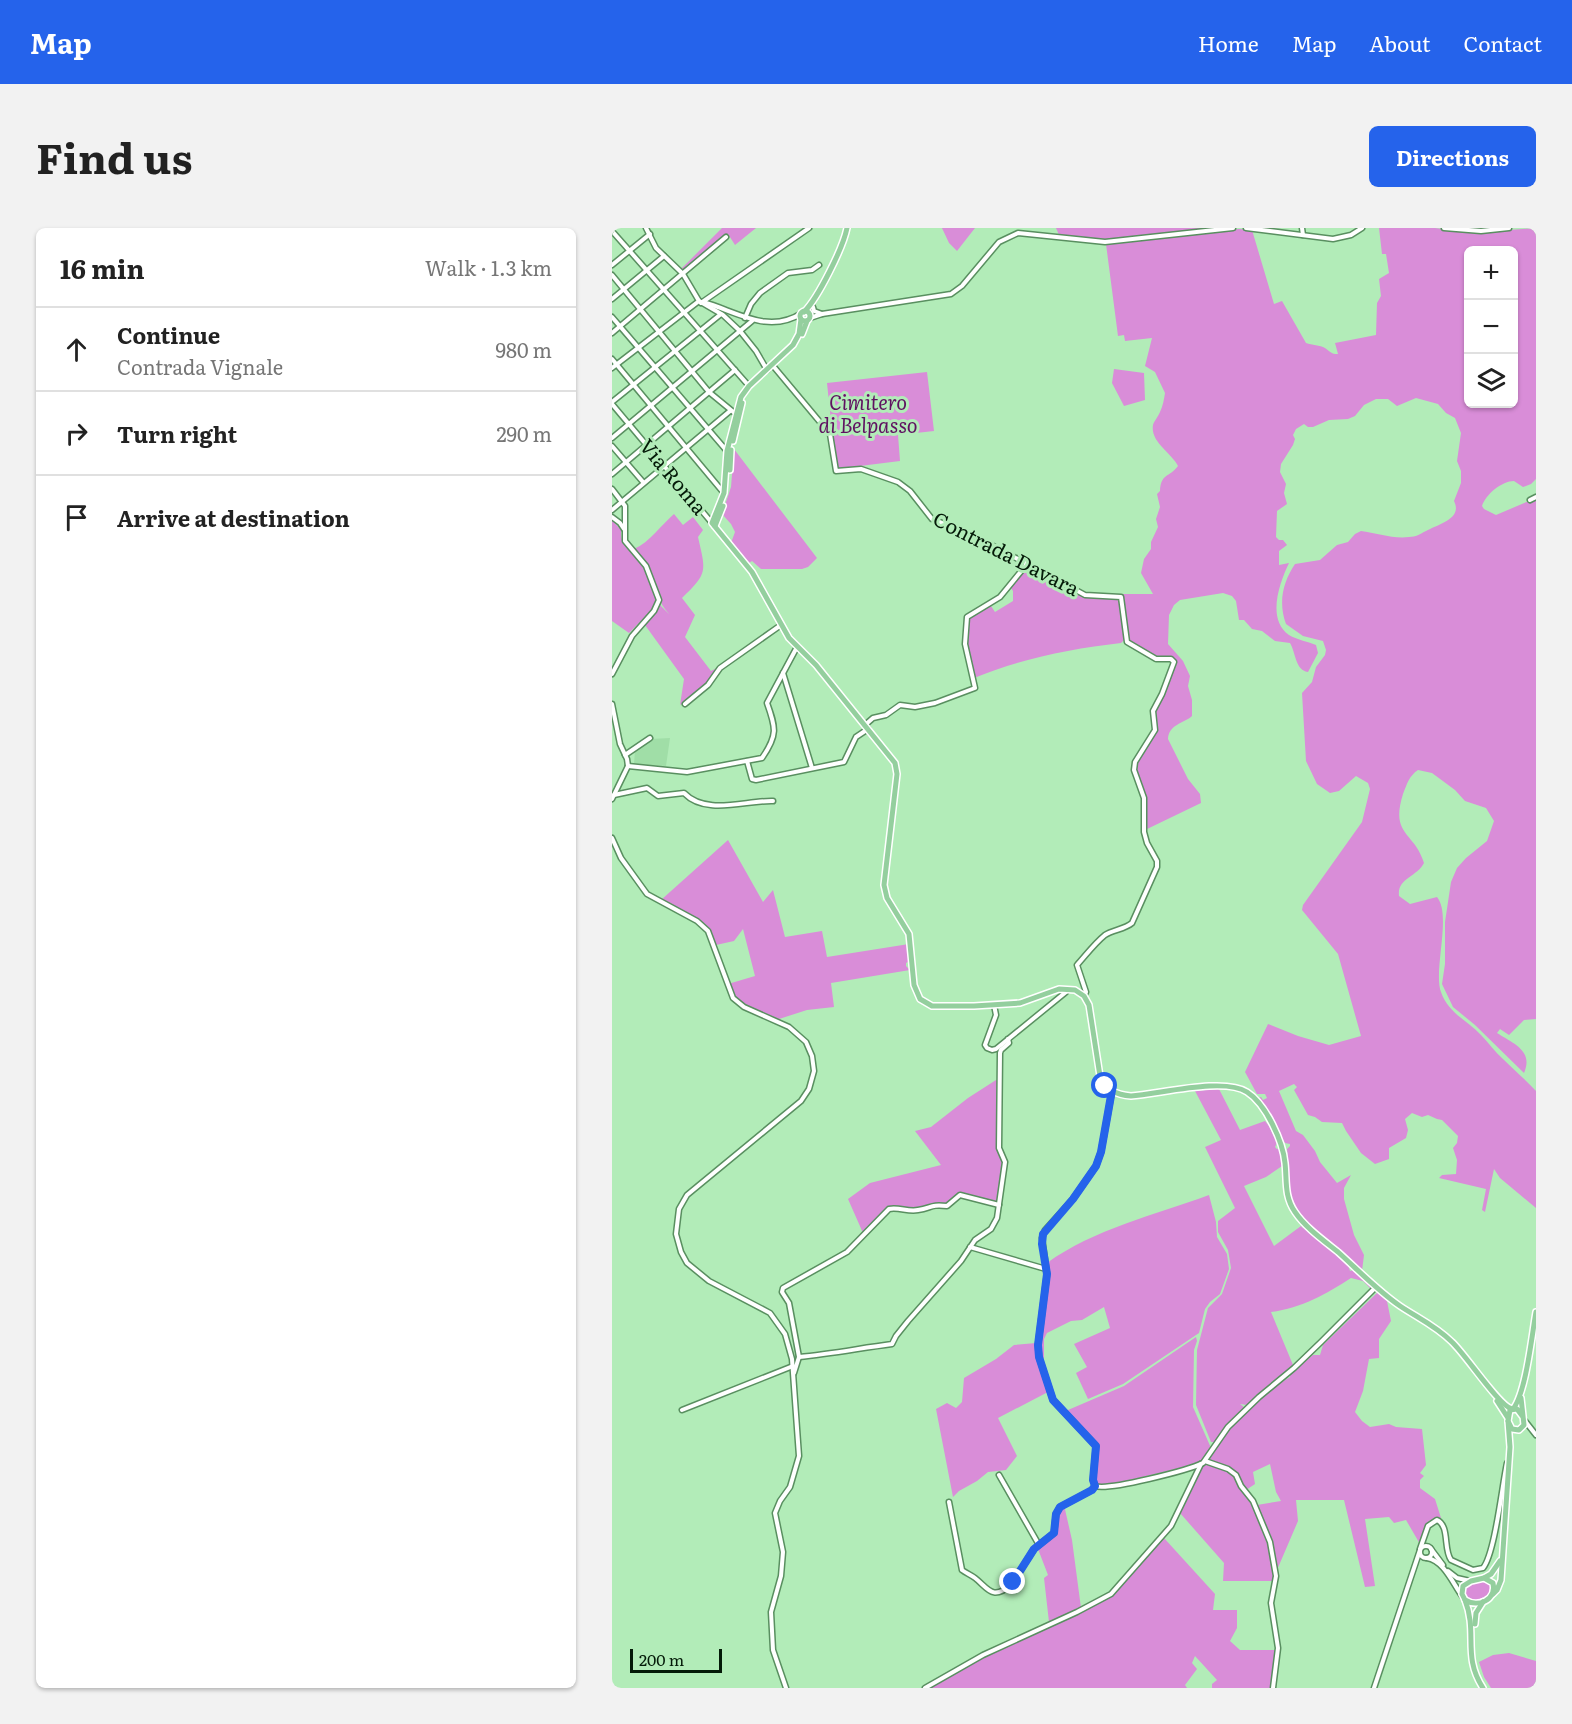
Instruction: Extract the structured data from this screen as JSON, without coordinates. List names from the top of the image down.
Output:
{
  "streets": {
    "street": ["Via Roma", "Contrada Davara"]
  },
  "parks": ["Cimitero di Belpasso"],
  "scale_bar": "200 m",
  "page": {
    "header": "Map",
    "nav": [
      "Home",
      "Map",
      "About",
      "Contact"
    ],
    "title": "Find us",
    "buttons": "Directions",
    "heading": ["16 min", "Walk · 1.3 km"],
    "map_buttons": ["+", "−"],
    "list": [
      ["Continue", "Contrada Vignale", "980 m"],
      ["Turn right", "290 m"],
      "Arrive at destination"
    ],
    "scale": "200 m"
  }
}
